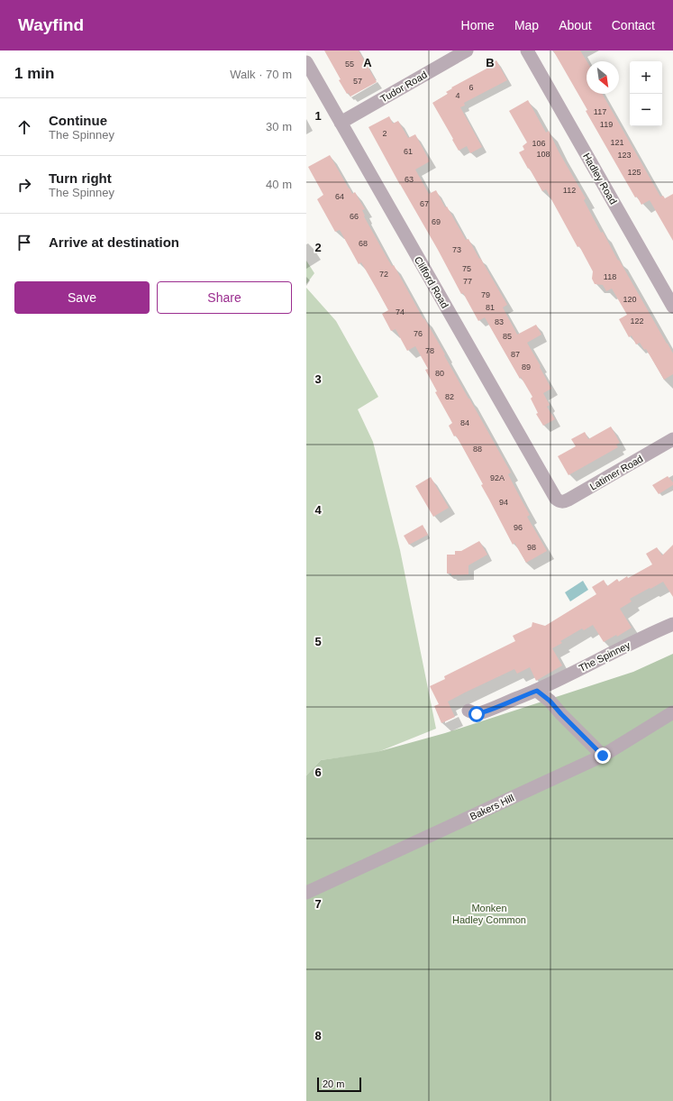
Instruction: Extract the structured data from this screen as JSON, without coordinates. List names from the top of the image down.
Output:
{
  "streets": {
    "street": [
      "Tudor Road",
      "Hadley Road",
      "Clifford Road",
      "Latimer Road",
      "The Spinney",
      "Bakers Hill"
    ]
  },
  "crossings": [
    ["Tudor Road", "Clifford Road"],
    ["Clifford Road", "Latimer Road"]
  ],
  "parks": ["Monken Hadley Common"],
  "house_numbers": [
    "55",
    "57",
    "6",
    "4",
    "117",
    "119",
    "2",
    "121",
    "106",
    "61",
    "108",
    "123",
    "125",
    "63",
    "112",
    "64",
    "67",
    "66",
    "69",
    "68",
    "73",
    "75",
    "72",
    "118",
    "77",
    "79",
    "120",
    "81",
    "74",
    "122",
    "83",
    "76",
    "85",
    "78",
    "87",
    "89",
    "80",
    "82",
    "84",
    "88",
    "92A",
    "94",
    "96",
    "98"
  ],
  "scale_bar": "20 m",
  "north": "bottom right",
  "page": {
    "header": "Wayfind",
    "nav": [
      "Home",
      "Map",
      "About",
      "Contact"
    ],
    "heading": ["1 min", "Walk · 70 m"],
    "map_buttons": ["+", "−"],
    "list": [
      ["Continue", "The Spinney", "30 m"],
      ["Turn right", "The Spinney", "40 m"],
      "Arrive at destination"
    ],
    "buttons": ["Save", "Share"],
    "scale": "20 m"
  },
  "grid": {
    "columns": ["A", "B"],
    "rows": [
      "1",
      "2",
      "3",
      "4",
      "5",
      "6",
      "7",
      "8"
    ]
  }
}
